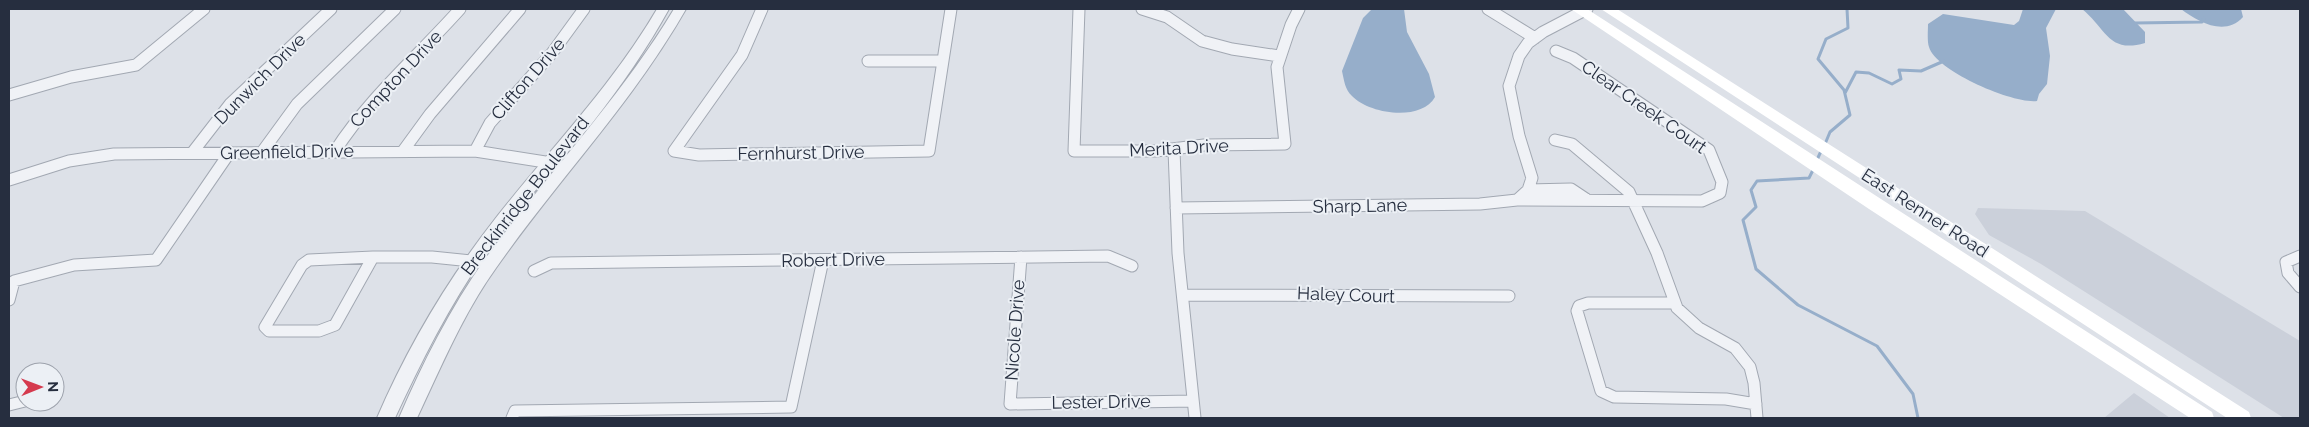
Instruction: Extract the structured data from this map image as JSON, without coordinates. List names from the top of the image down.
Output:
{
  "streets": {
    "main road": ["East Renner Road"],
    "street": [
      "Dunwich Drive",
      "Compton Drive",
      "Clifton Drive",
      "Clear Creek Court",
      "Merita Drive",
      "Greenfield Drive",
      "Fernhurst Drive",
      "Breckinridge Boulevard",
      "Sharp Lane",
      "Robert Drive",
      "Haley Court",
      "Nicole Drive",
      "Lester Drive"
    ]
  },
  "crossings": [
    ["Dunwich Drive", "Greenfield Drive"],
    ["Compton Drive", "Greenfield Drive"],
    ["Clifton Drive", "Greenfield Drive"],
    ["Greenfield Drive", "Breckinridge Boulevard"],
    ["Robert Drive", "Nicole Drive"],
    ["Nicole Drive", "Lester Drive"]
  ],
  "north": "right"
}
